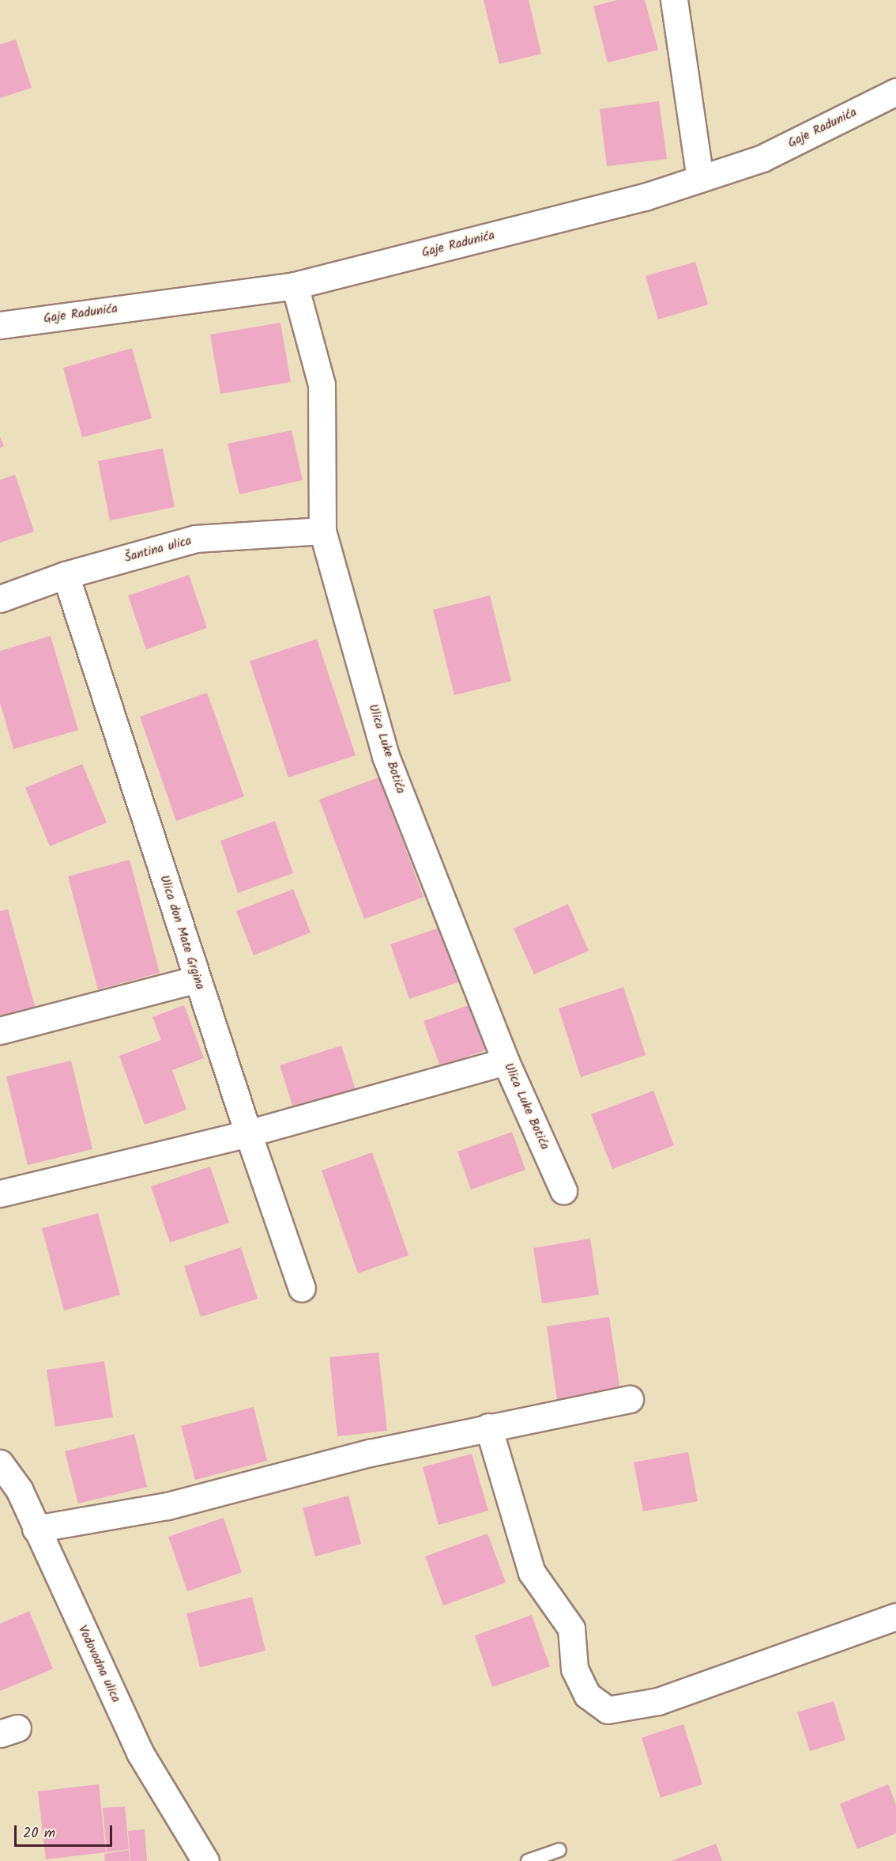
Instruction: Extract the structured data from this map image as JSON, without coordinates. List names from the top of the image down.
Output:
{
  "streets": {
    "street": [
      "Gaje Radunića",
      "Šantina ulica",
      "Ulica Luke Botića",
      "Ulica don Mate Grgina",
      "Vodovodna ulica"
    ]
  },
  "crossings": [
    ["Gaje Radunića", "Ulica Luke Botića"],
    ["Šantina ulica", "Ulica Luke Botića"],
    ["Šantina ulica", "Ulica don Mate Grgina"]
  ],
  "scale_bar": "20 m"
}
